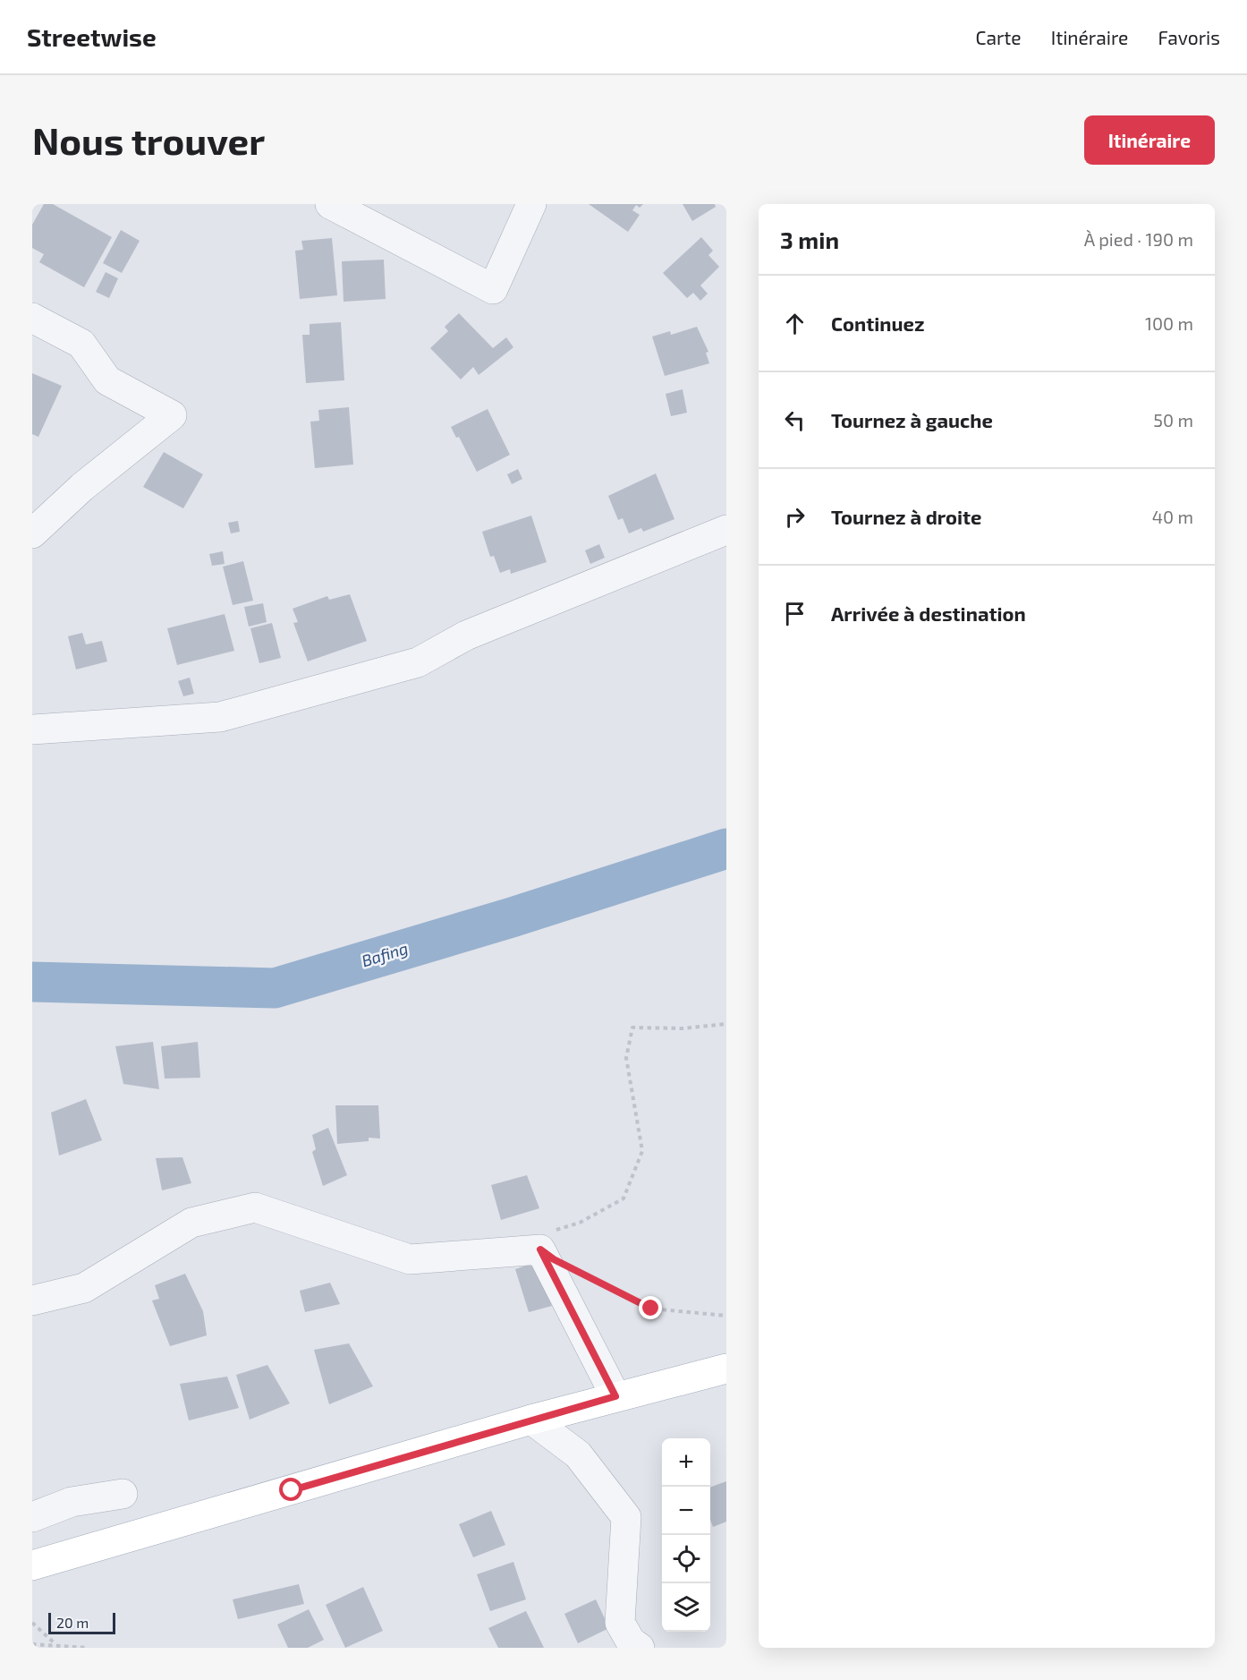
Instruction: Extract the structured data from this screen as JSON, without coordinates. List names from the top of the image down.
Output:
{
  "water": ["Bafing"],
  "scale_bar": "20 m",
  "page": {
    "header": "Streetwise",
    "nav": ["Carte", "Itinéraire", "Favoris"],
    "buttons": "Itinéraire",
    "title": "Nous trouver",
    "heading": ["3 min", "À pied · 190 m"],
    "list": [
      ["Continuez", "100 m"],
      ["Tournez à gauche", "50 m"],
      ["Tournez à droite", "40 m"],
      "Arrivée à destination"
    ],
    "map_buttons": ["+", "−"],
    "scale": "20 m"
  }
}
